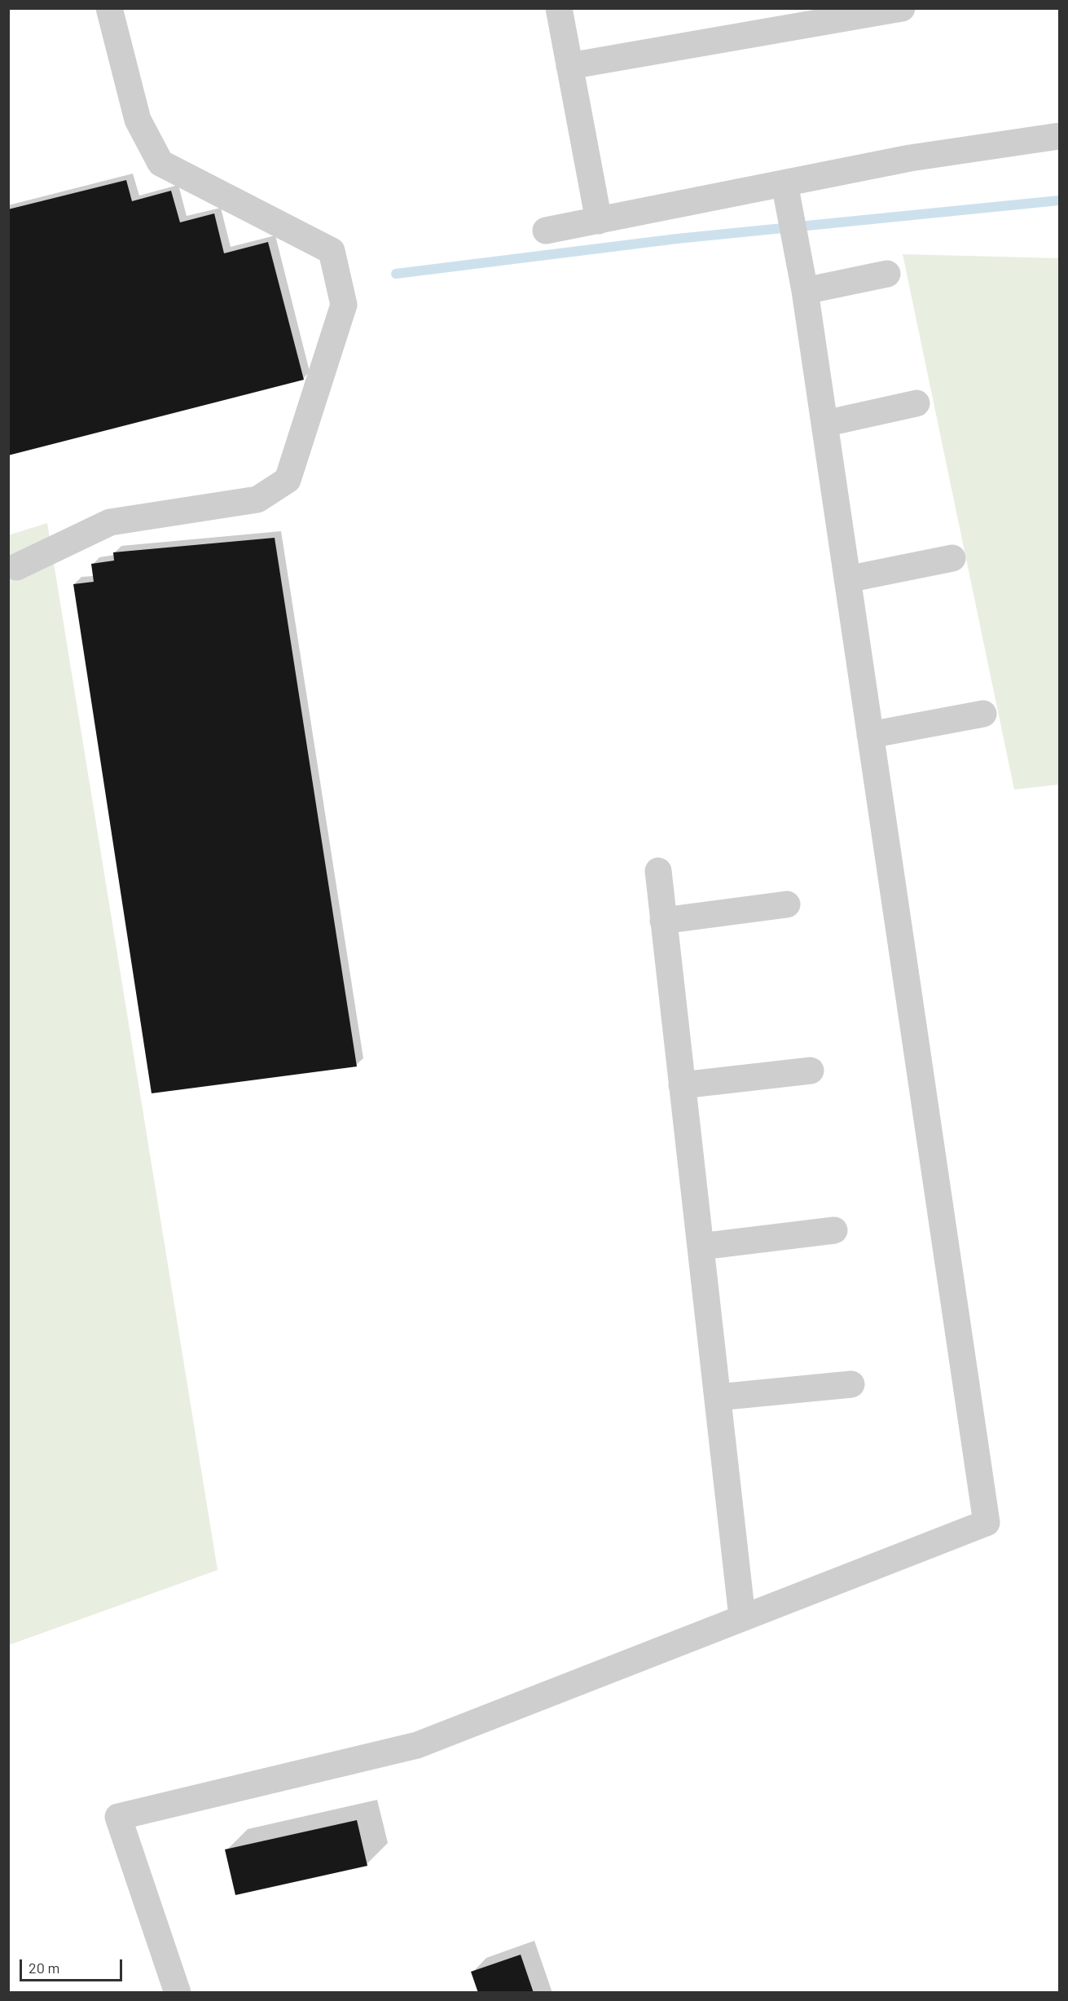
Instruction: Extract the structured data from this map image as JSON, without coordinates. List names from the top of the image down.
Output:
{
  "scale_bar": "20 m"
}
